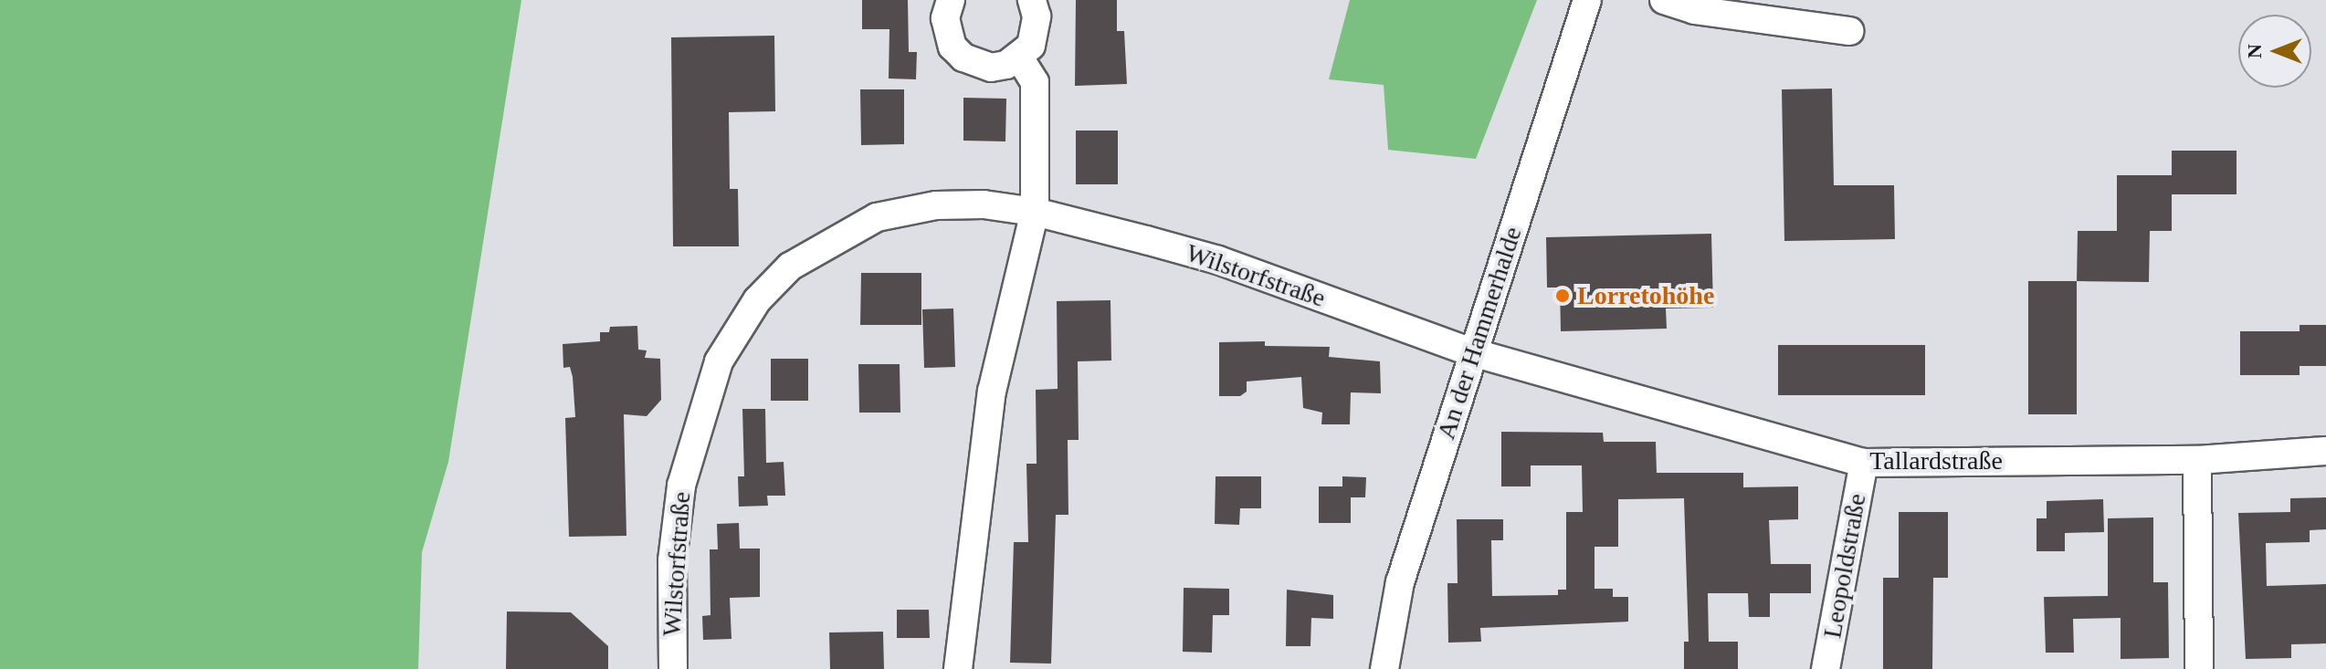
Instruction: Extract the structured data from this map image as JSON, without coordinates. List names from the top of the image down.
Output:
{
  "streets": {
    "street": [
      "Wilstorfstraße",
      "An der Hammerhalde",
      "Tallardstraße",
      "Leopoldstraße"
    ]
  },
  "crossings": [
    ["Wilstorfstraße", "An der Hammerhalde"],
    ["Wilstorfstraße", "Tallardstraße"],
    ["An der Hammerhalde", "Tallardstraße"],
    ["Tallardstraße", "Leopoldstraße"]
  ],
  "places": ["Lorretohöhe"],
  "north": "left"
}
